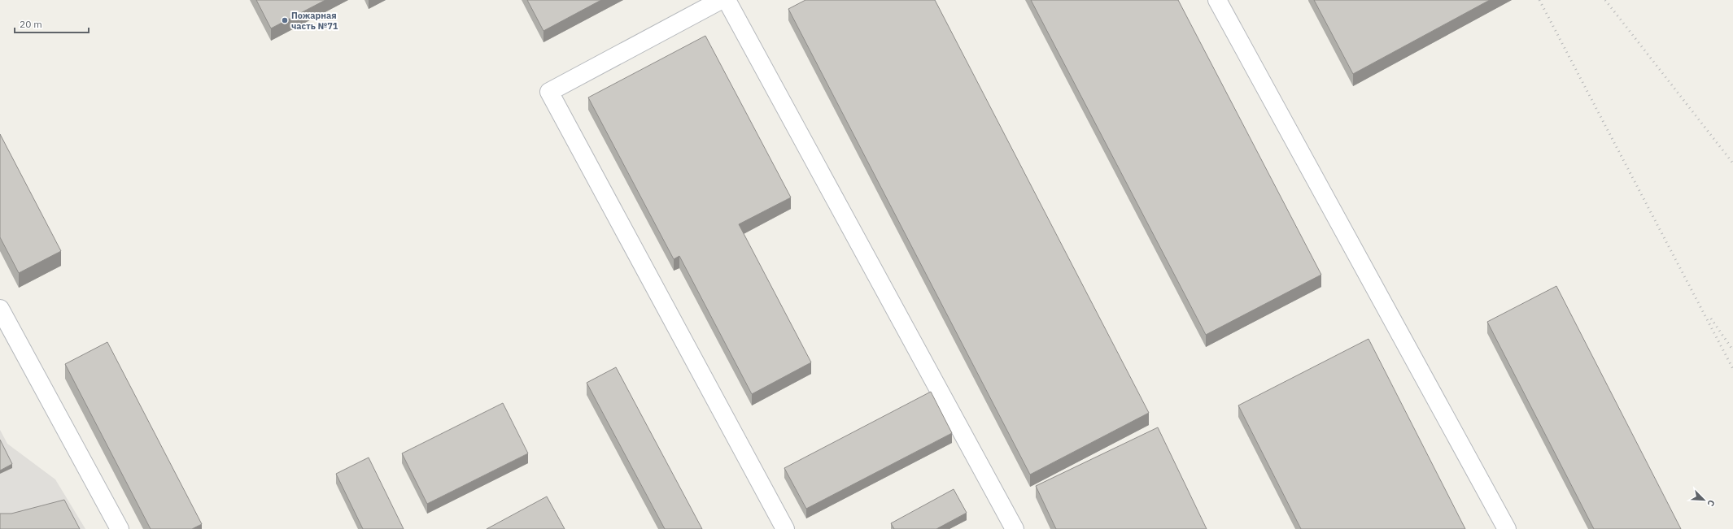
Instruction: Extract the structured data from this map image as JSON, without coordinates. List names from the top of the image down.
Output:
{
  "places": ["Пожарная часть №71"],
  "scale_bar": "20 m",
  "north": "bottom right"
}
